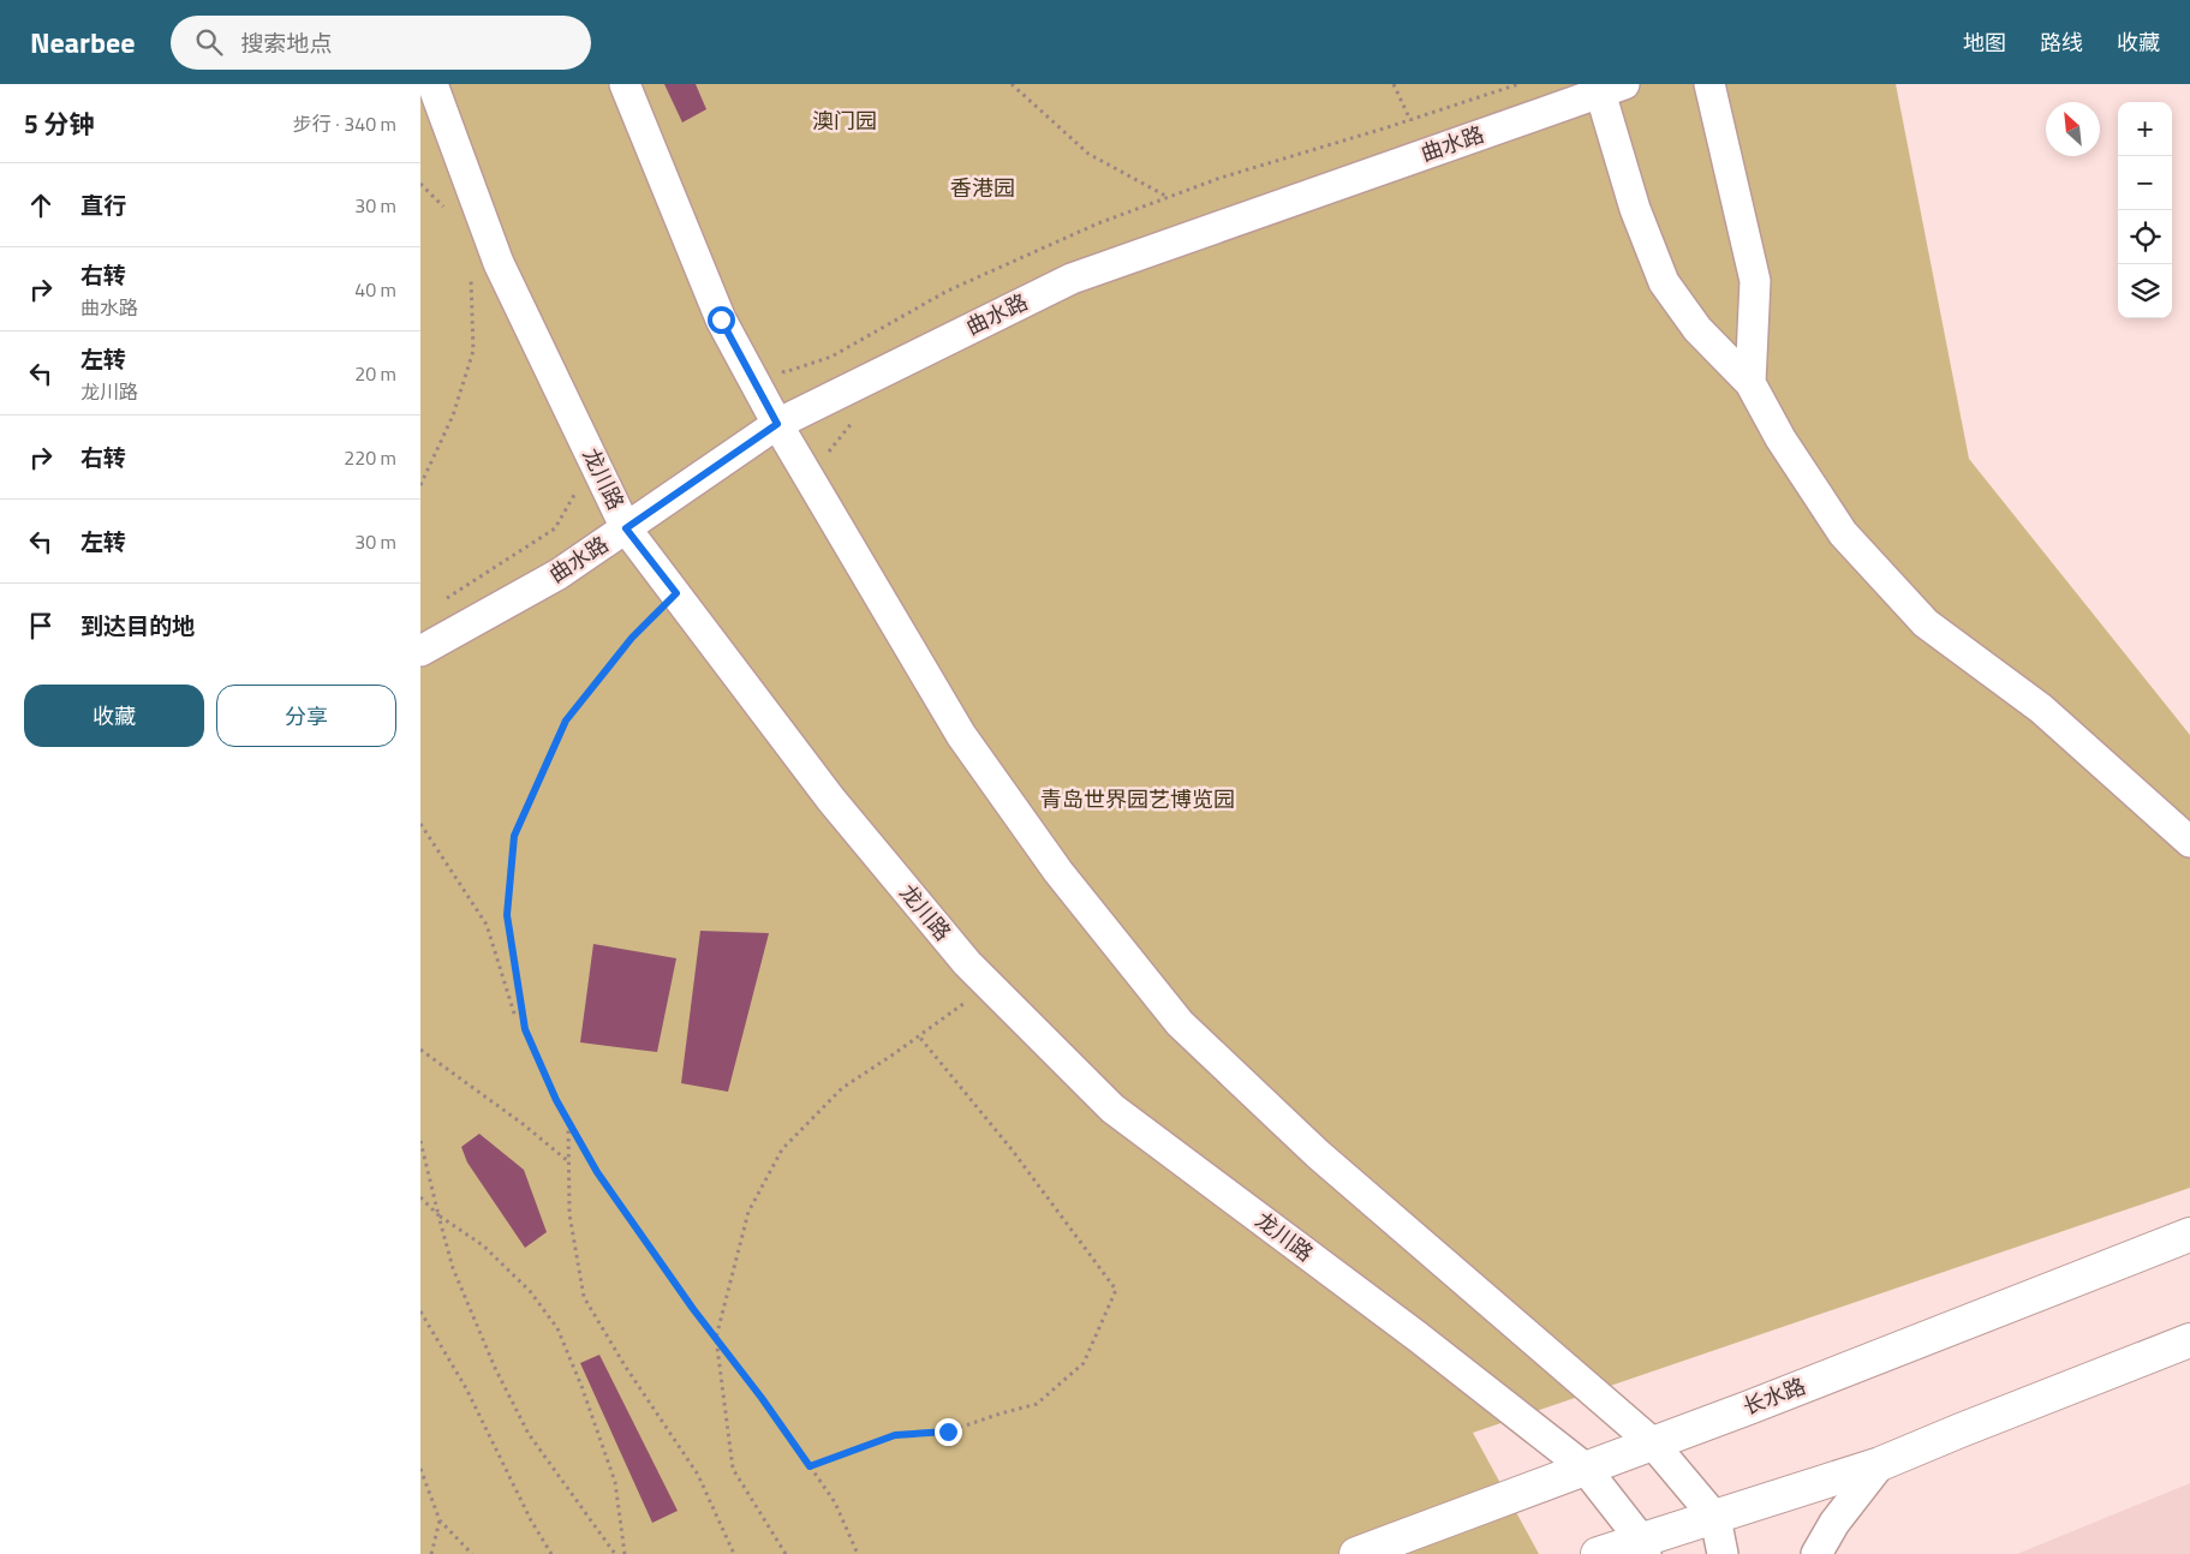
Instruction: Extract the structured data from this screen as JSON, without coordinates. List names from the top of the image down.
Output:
{
  "streets": {
    "main road": ["长水路"],
    "street": ["曲水路", "龙川路"]
  },
  "crossings": [
    ["曲水路", "龙川路"],
    ["龙川路", "长水路"]
  ],
  "parks": ["澳门园", "香港园", "青岛世界园艺博览园"],
  "north": "top left",
  "page": {
    "header": "Nearbee",
    "search": "搜索地点",
    "nav": ["地图", "路线", "收藏"],
    "heading": ["5 分钟", "步行 · 340 m"],
    "map_buttons": ["+", "−"],
    "list": [
      ["直行", "30 m"],
      ["右转", "曲水路", "40 m"],
      ["左转", "龙川路", "20 m"],
      ["右转", "220 m"],
      ["左转", "30 m"],
      "到达目的地"
    ],
    "buttons": ["收藏", "分享"]
  }
}
